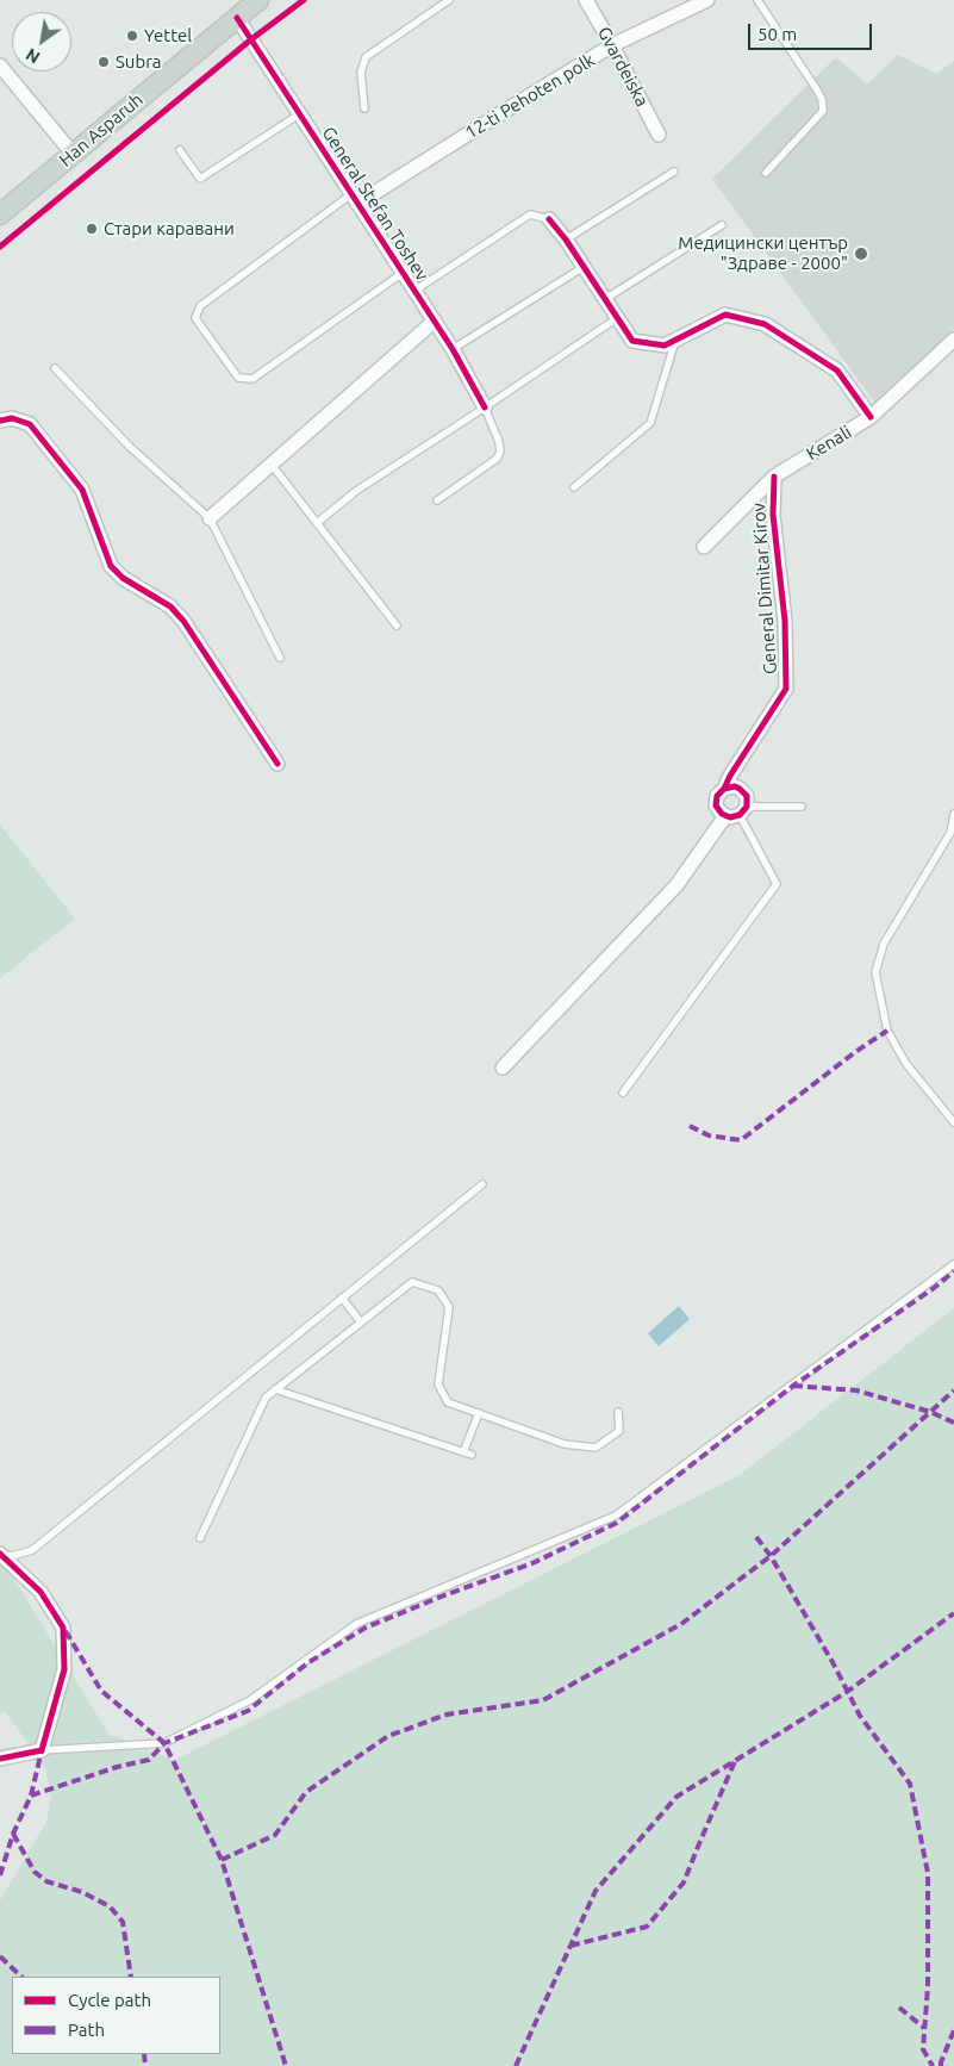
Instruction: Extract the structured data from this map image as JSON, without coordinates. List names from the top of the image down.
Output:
{
  "streets": {
    "main road": ["Han Asparuh"],
    "street": [
      "Gvardeiska",
      "12-ti Pehoten polk",
      "General Stefan Toshev",
      "Kenali",
      "General Dimitar Kirov"
    ]
  },
  "crossings": [
    ["Gvardeiska", "12-ti Pehoten polk"],
    ["12-ti Pehoten polk", "General Stefan Toshev"],
    ["Han Asparuh", "General Stefan Toshev"],
    ["Kenali", "General Dimitar Kirov"]
  ],
  "places": [
    "Yettel",
    "Subra",
    "Стари каравани",
    "Медицински център \"Здраве - 2000\""
  ],
  "legend": ["Cycle path", "Path"],
  "scale_bar": "50 m",
  "north": "bottom left"
}
